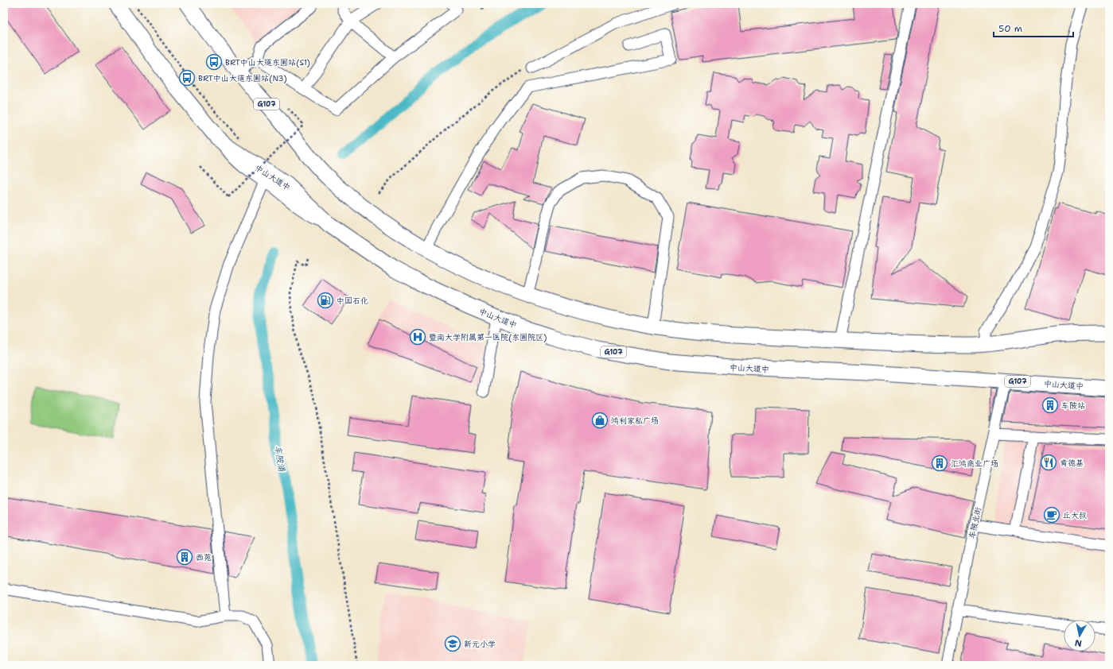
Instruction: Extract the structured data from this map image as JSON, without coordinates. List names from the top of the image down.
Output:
{
  "streets": {
    "highway": ["G107", "中山大道中"],
    "street": ["车陂北街"]
  },
  "crossings": [
    ["中山大道中", "车陂北街"]
  ],
  "water": ["车陂涌"],
  "places": {
    "bus stop": ["BRT中山大道东圃站(S1)", "BRT中山大道东圃站(N3)"],
    "fuel station": ["中国石化"],
    "hospital": ["暨南大学附属第一医院(东圃院区)"],
    "building": ["车陂站", "汇鸿商业广场", "西苑"],
    "shop": ["鸿利家私广场"],
    "restaurant": ["肯德基"],
    "cafe": ["丘大叔"],
    "school or university": ["新元小学"]
  },
  "scale_bar": "50 m",
  "north": "bottom"
}
